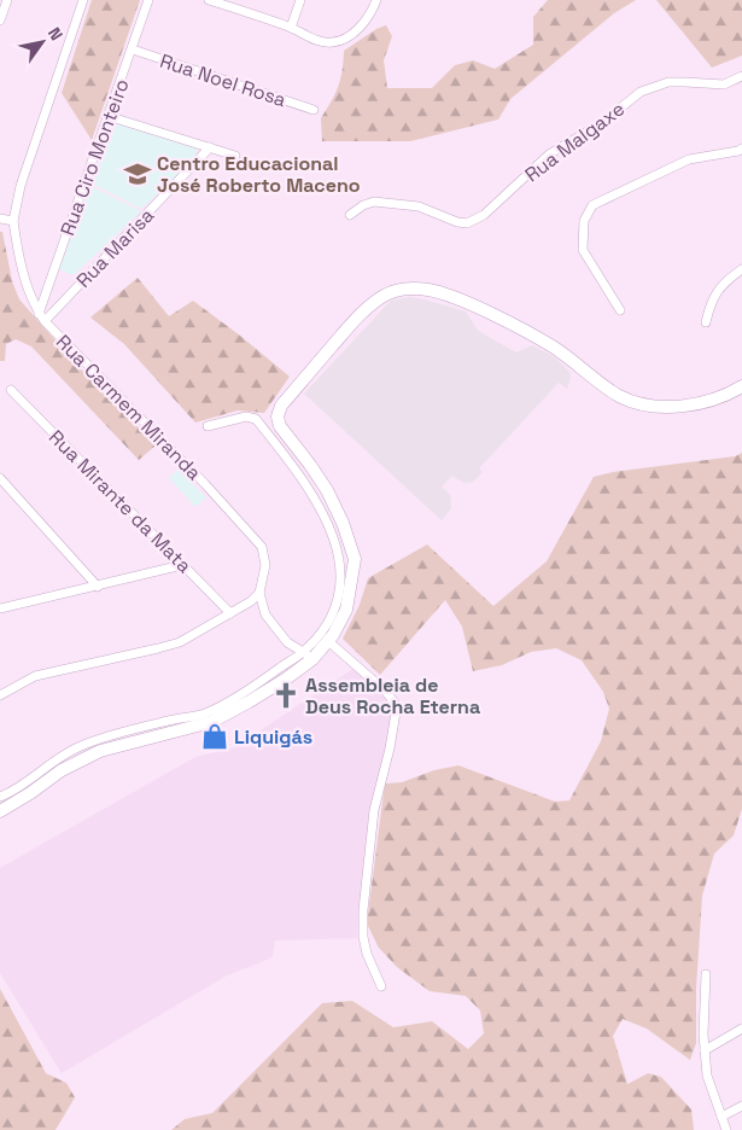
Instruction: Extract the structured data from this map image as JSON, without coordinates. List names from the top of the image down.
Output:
{
  "streets": {
    "street": [
      "Rua Noel Rosa",
      "Rua Malgaxe",
      "Rua Ciro Monteiro",
      "Rua Marisa",
      "Rua Carmem Miranda",
      "Rua Mirante da Mata"
    ]
  },
  "crossings": [
    ["Rua Noel Rosa", "Rua Ciro Monteiro"],
    ["Rua Ciro Monteiro", "Rua Marisa"],
    ["Rua Ciro Monteiro", "Rua Carmem Miranda"],
    ["Rua Marisa", "Rua Carmem Miranda"]
  ],
  "places": {
    "school or university": ["Centro Educacional José Roberto Maceno"],
    "church": ["Assembleia de Deus Rocha Eterna"],
    "shop": ["Liquigás"]
  },
  "north": "top right"
}
